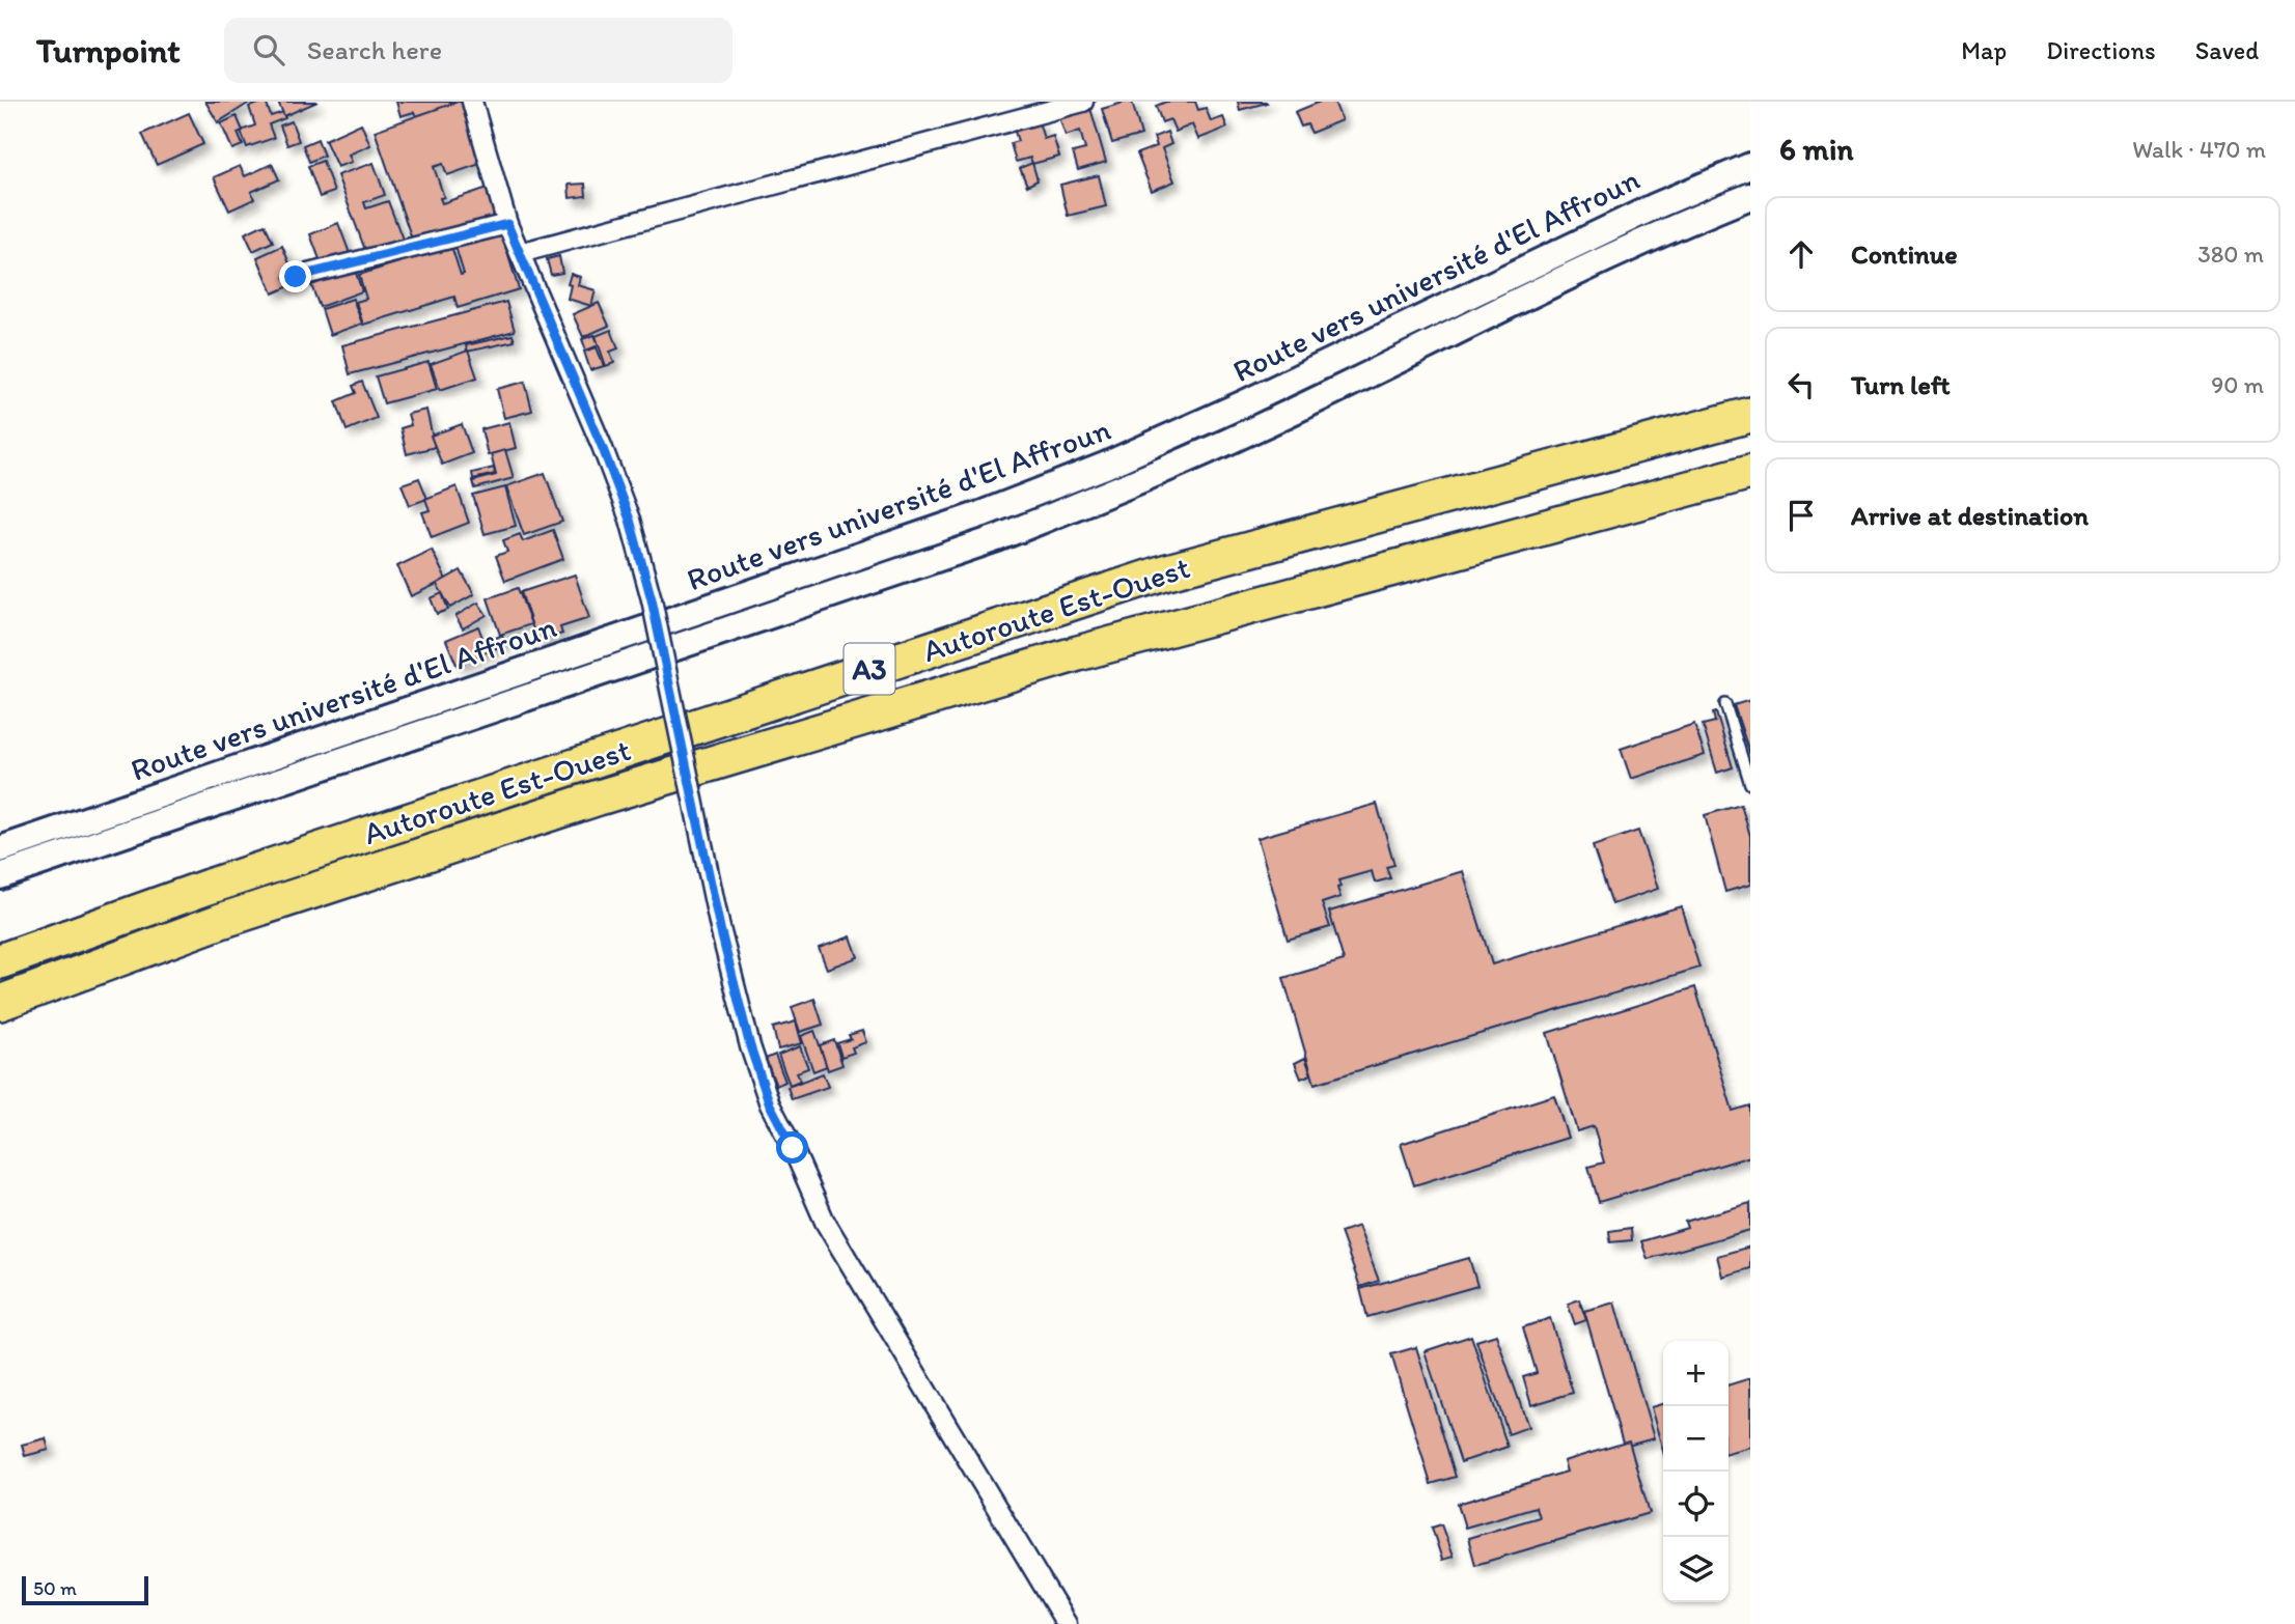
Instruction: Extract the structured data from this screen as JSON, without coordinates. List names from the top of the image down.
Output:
{
  "streets": {
    "highway": ["Autoroute Est-Ouest", "A3"],
    "main road": ["Route vers université d'El Affroun"]
  },
  "scale_bar": "50 m",
  "page": {
    "header": "Turnpoint",
    "search": "Search here",
    "nav": ["Map", "Directions", "Saved"],
    "heading": ["6 min", "Walk · 470 m"],
    "list": [
      ["Continue", "380 m"],
      ["Turn left", "90 m"],
      "Arrive at destination"
    ],
    "map_buttons": ["+", "−"],
    "scale": "50 m"
  }
}
